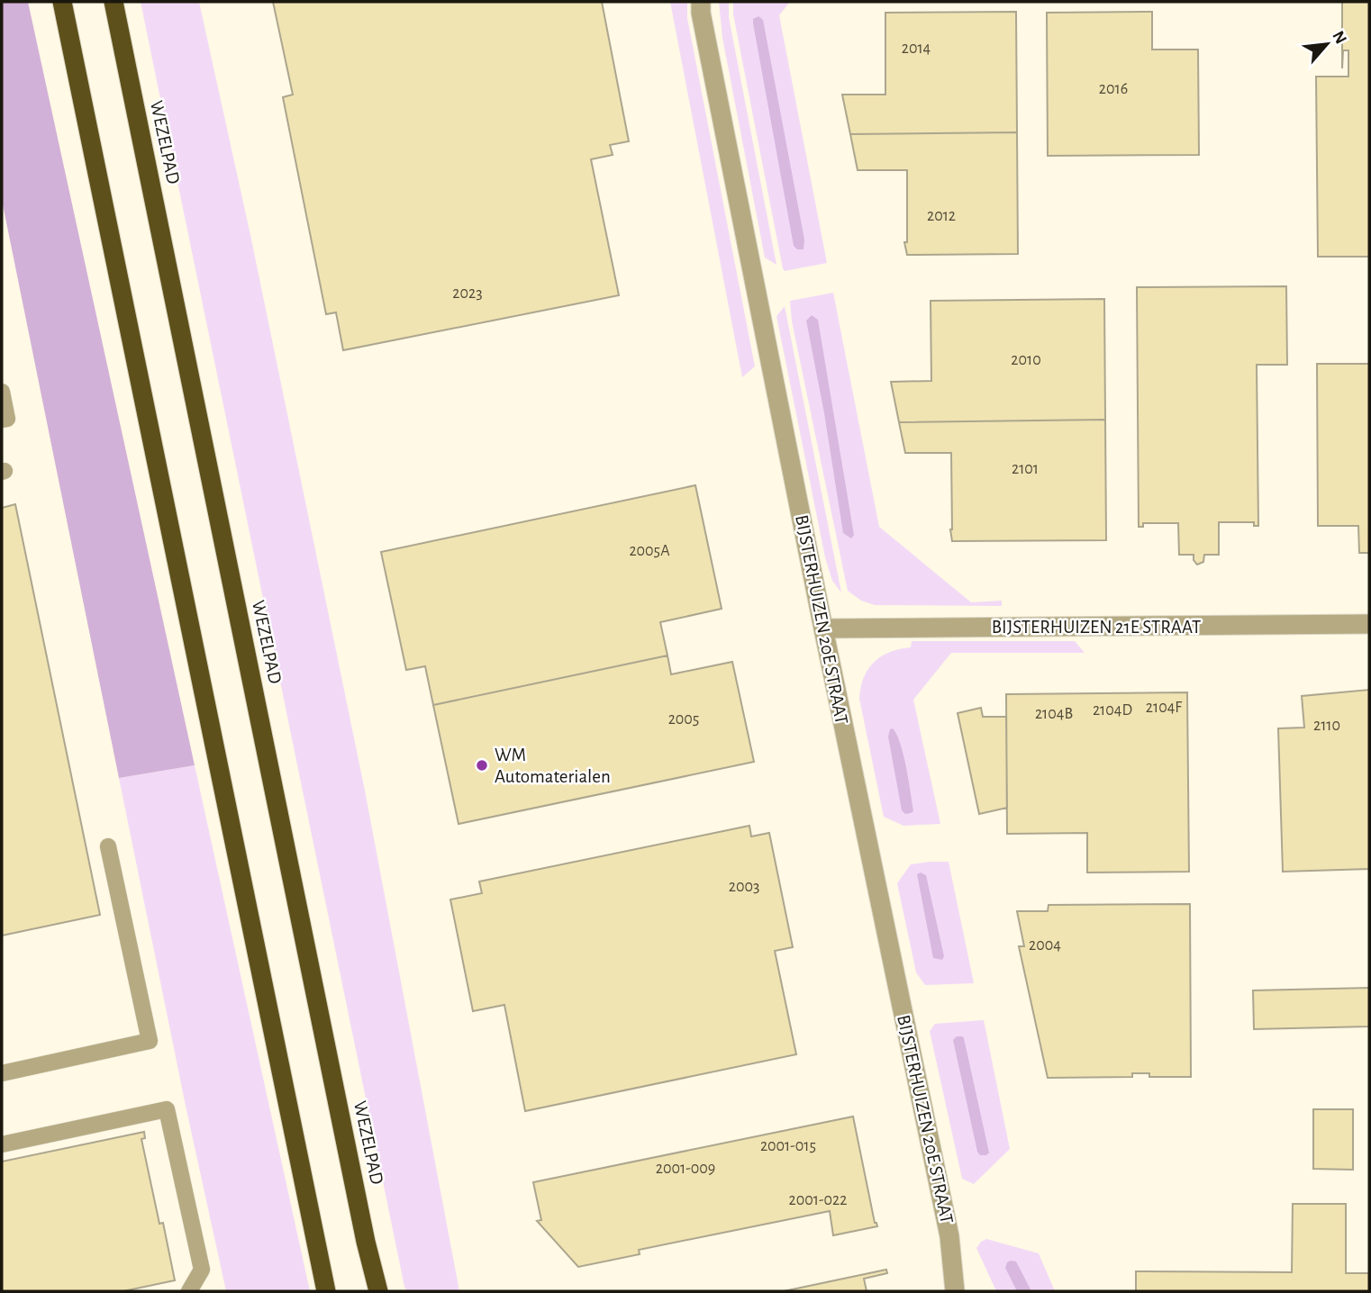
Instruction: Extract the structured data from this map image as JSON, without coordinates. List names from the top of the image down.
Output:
{
  "streets": {
    "highway": ["WEZELPAD"],
    "street": ["BIJSTERHUIZEN 20E STRAAT", "BIJSTERHUIZEN 21E STRAAT"]
  },
  "crossings": [
    ["BIJSTERHUIZEN 20E STRAAT", "BIJSTERHUIZEN 21E STRAAT"]
  ],
  "places": ["WM Automaterialen"],
  "house_numbers": [
    "2014",
    "2016",
    "2012",
    "2023",
    "2010",
    "2101",
    "2005A",
    "2104F",
    "2104D",
    "2104B",
    "2005",
    "2110",
    "2003",
    "2004",
    "2001-015",
    "2001-009",
    "2001-022"
  ],
  "north": "top right"
}
